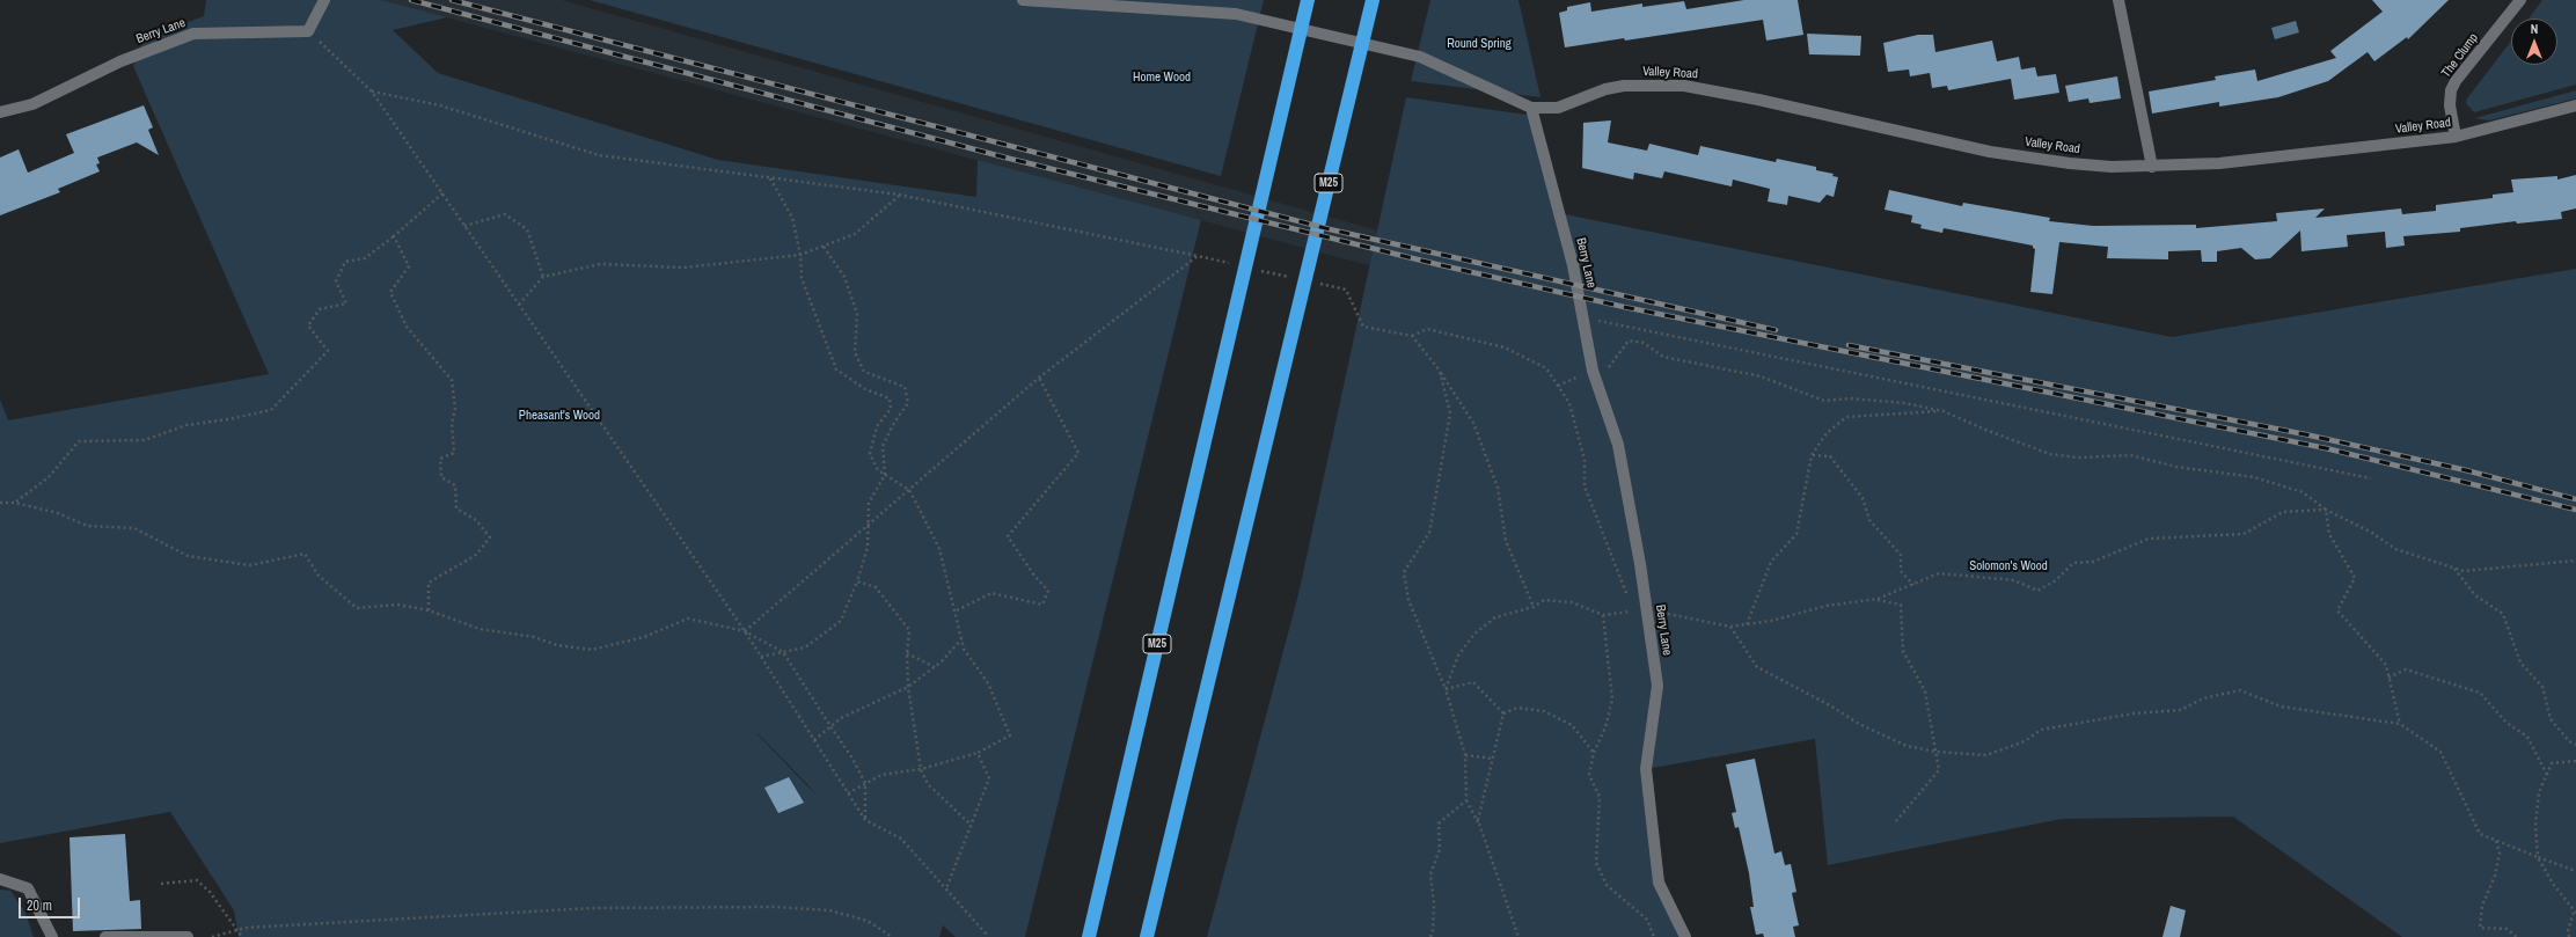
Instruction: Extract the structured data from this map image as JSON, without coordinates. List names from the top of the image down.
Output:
{
  "streets": {
    "highway": ["M25"],
    "street": ["Berry Lane", "The Clump", "Valley Road"]
  },
  "crossings": [
    ["Berry Lane", "Valley Road"],
    ["The Clump", "Valley Road"]
  ],
  "parks": [
    "Round Spring",
    "Home Wood",
    "Pheasant's Wood",
    "Solomon's Wood"
  ],
  "scale_bar": "20 m",
  "north": "top"
}
